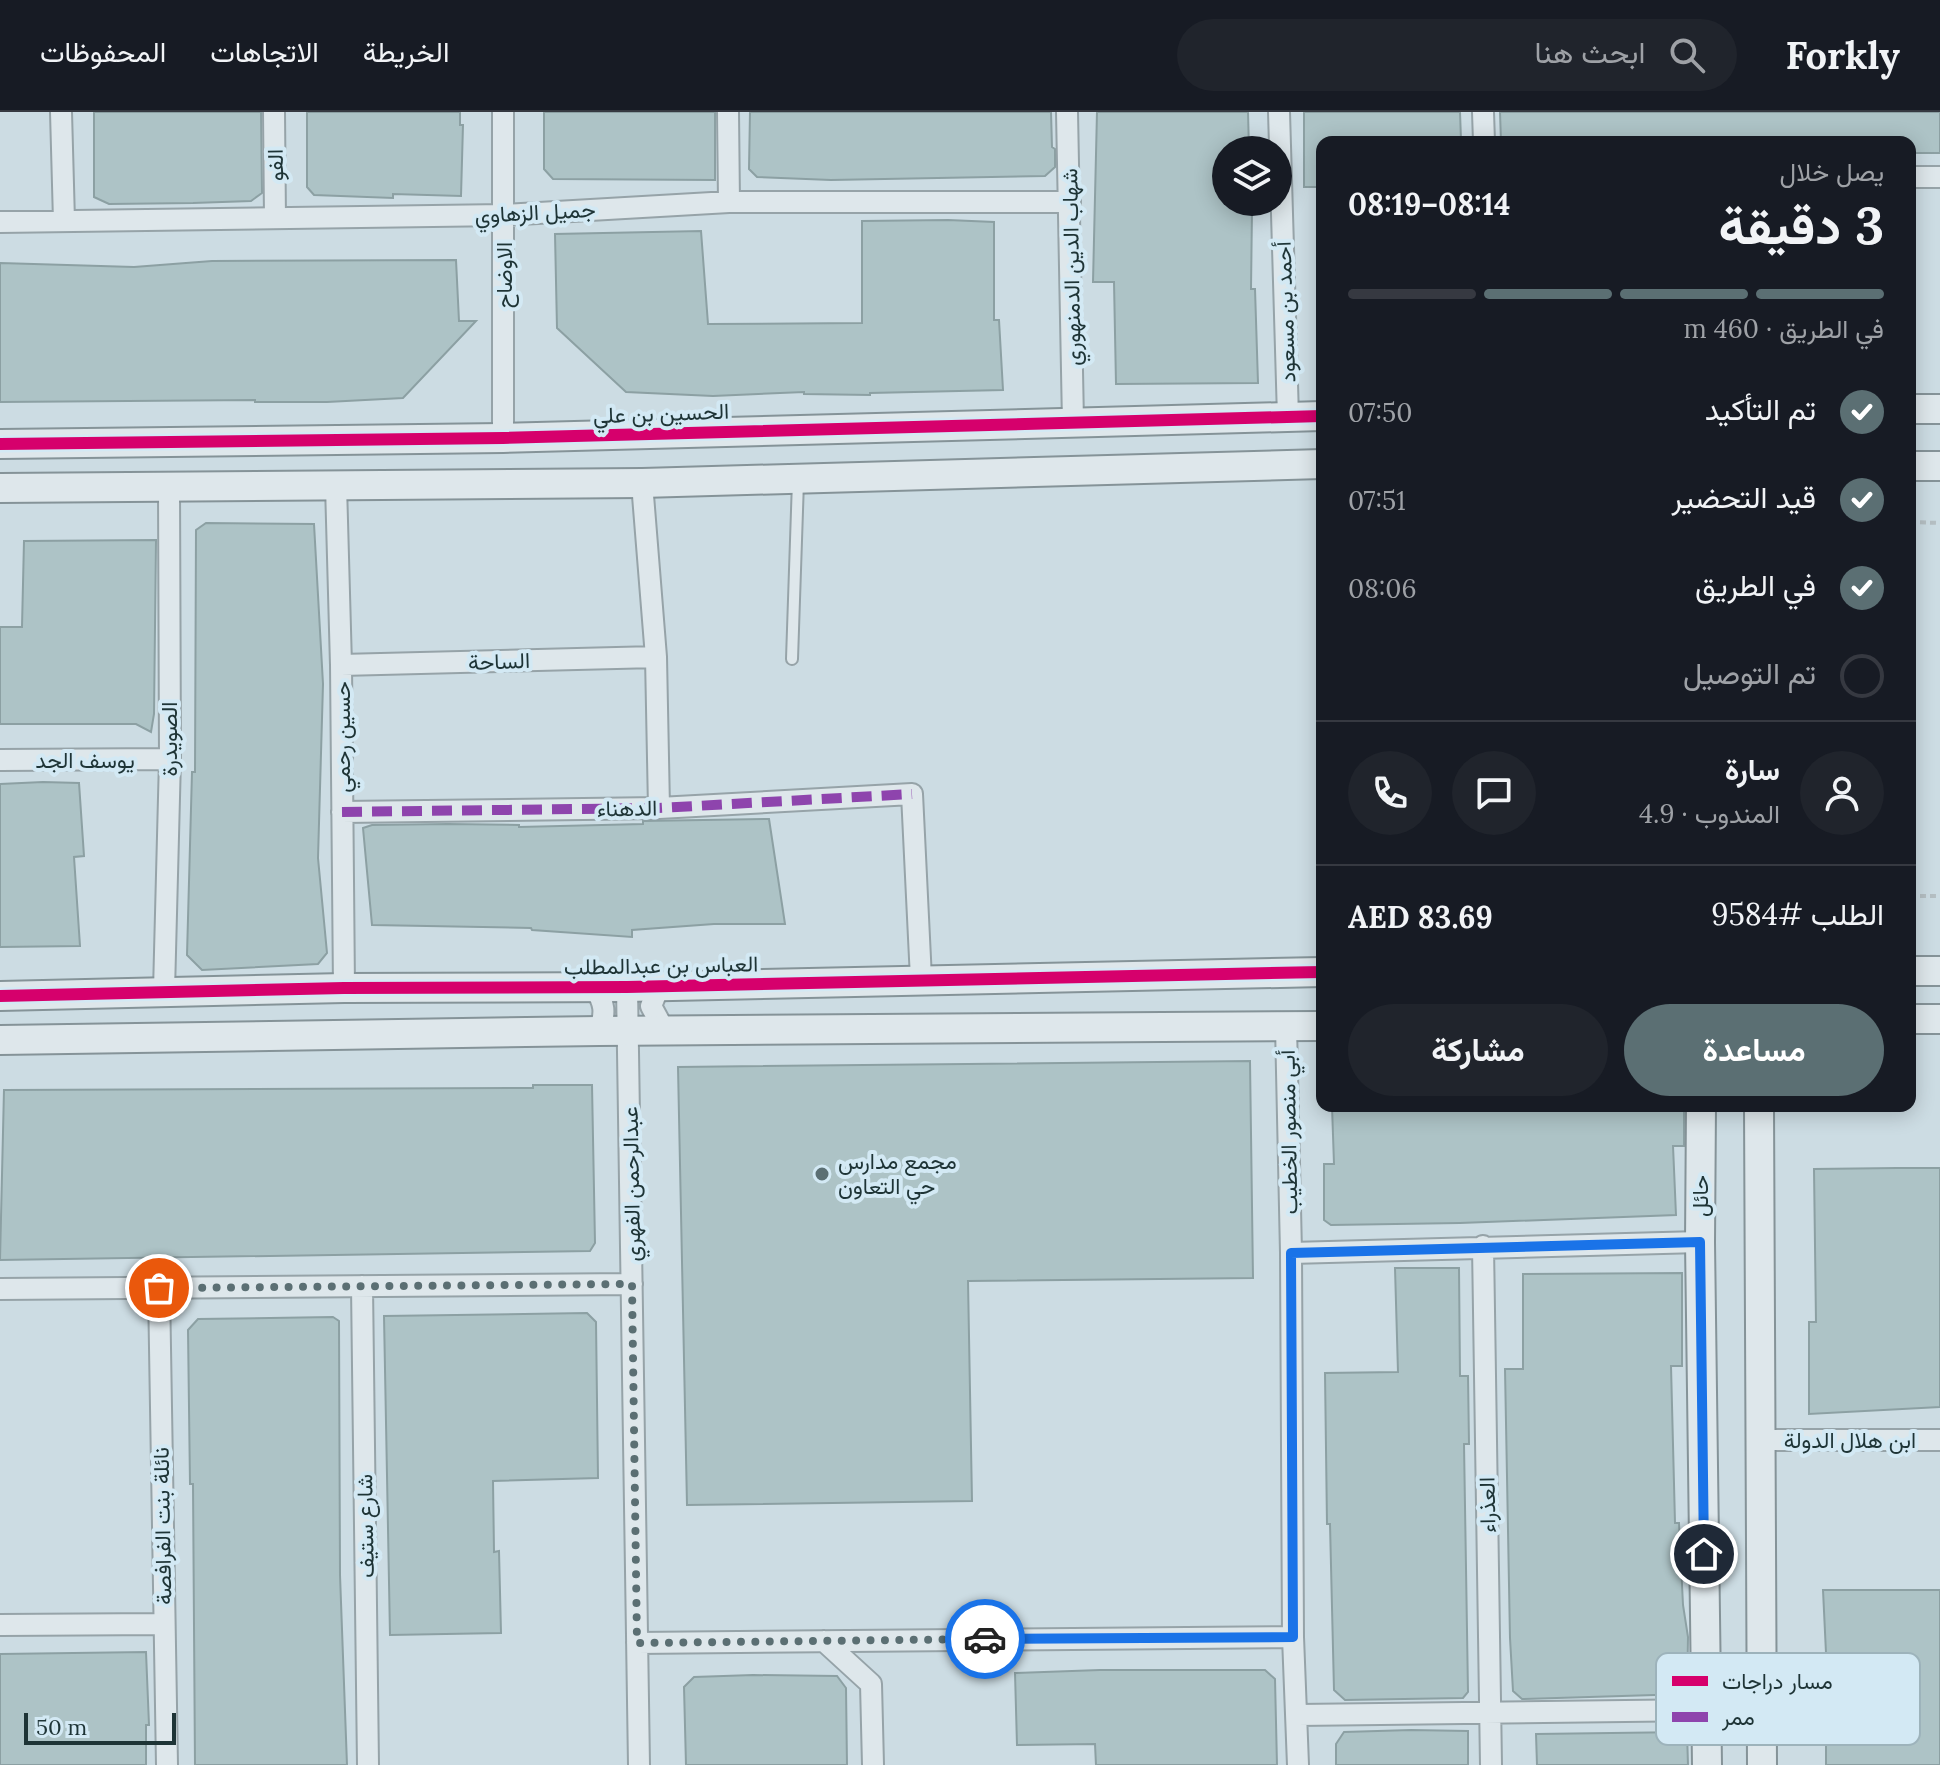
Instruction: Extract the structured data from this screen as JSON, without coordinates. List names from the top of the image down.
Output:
{
  "streets": {
    "street": [
      "الفو",
      "جميل الزهاوي",
      "شهاب الدين الدمنهوري",
      "الاوضاح",
      "أحمد بن مسعود",
      "الحسين بن علي",
      "الساحة",
      "حسين رحمي",
      "الصويدرة",
      "يوسف الجد",
      "الدهناء",
      "العباس بن عبدالمطلب",
      "أبي منصور الخطيب",
      "عبدالرحمن الفهري",
      "حائل",
      "ابن هلال الدولة",
      "العذراء",
      "نائلة بنت الفرافصة",
      "شارع ستيف"
    ]
  },
  "crossings": [
    ["الفو", "جميل الزهاوي"],
    ["جميل الزهاوي", "شهاب الدين الدمنهوري"],
    ["جميل الزهاوي", "الاوضاح"],
    ["شهاب الدين الدمنهوري", "الحسين بن علي"],
    ["الاوضاح", "الحسين بن علي"],
    ["أحمد بن مسعود", "الحسين بن علي"],
    ["الساحة", "حسين رحمي"],
    ["حسين رحمي", "الدهناء"],
    ["حسين رحمي", "العباس بن عبدالمطلب"],
    ["الصويدرة", "يوسف الجد"],
    ["الصويدرة", "العباس بن عبدالمطلب"],
    ["الدهناء", "العباس بن عبدالمطلب"],
    ["العباس بن عبدالمطلب", "عبدالرحمن الفهري"]
  ],
  "places": ["مجمع مدارس حي التعاون"],
  "legend": ["مسار دراجات", "ممر"],
  "scale_bar": "50 m",
  "page": {
    "header": "Forkly",
    "search": "ابحث هنا",
    "nav": ["الخريطة", "الاتجاهات", "المحفوظات"],
    "heading": ["3 دقيقة", "يصل خلال", "08:14–08:19"],
    "panel": [
      "سارة",
      "المندوب · 4.9",
      "الطلب #9584",
      "AED 83.69"
    ],
    "bar": "في الطريق · 460 m",
    "list": [
      ["تم التأكيد", "07:50"],
      ["قيد التحضير", "07:51"],
      ["في الطريق", "08:06"],
      "تم التوصيل"
    ],
    "buttons": ["مساعدة", "مشاركة"],
    "scale": "50 m"
  }
}
